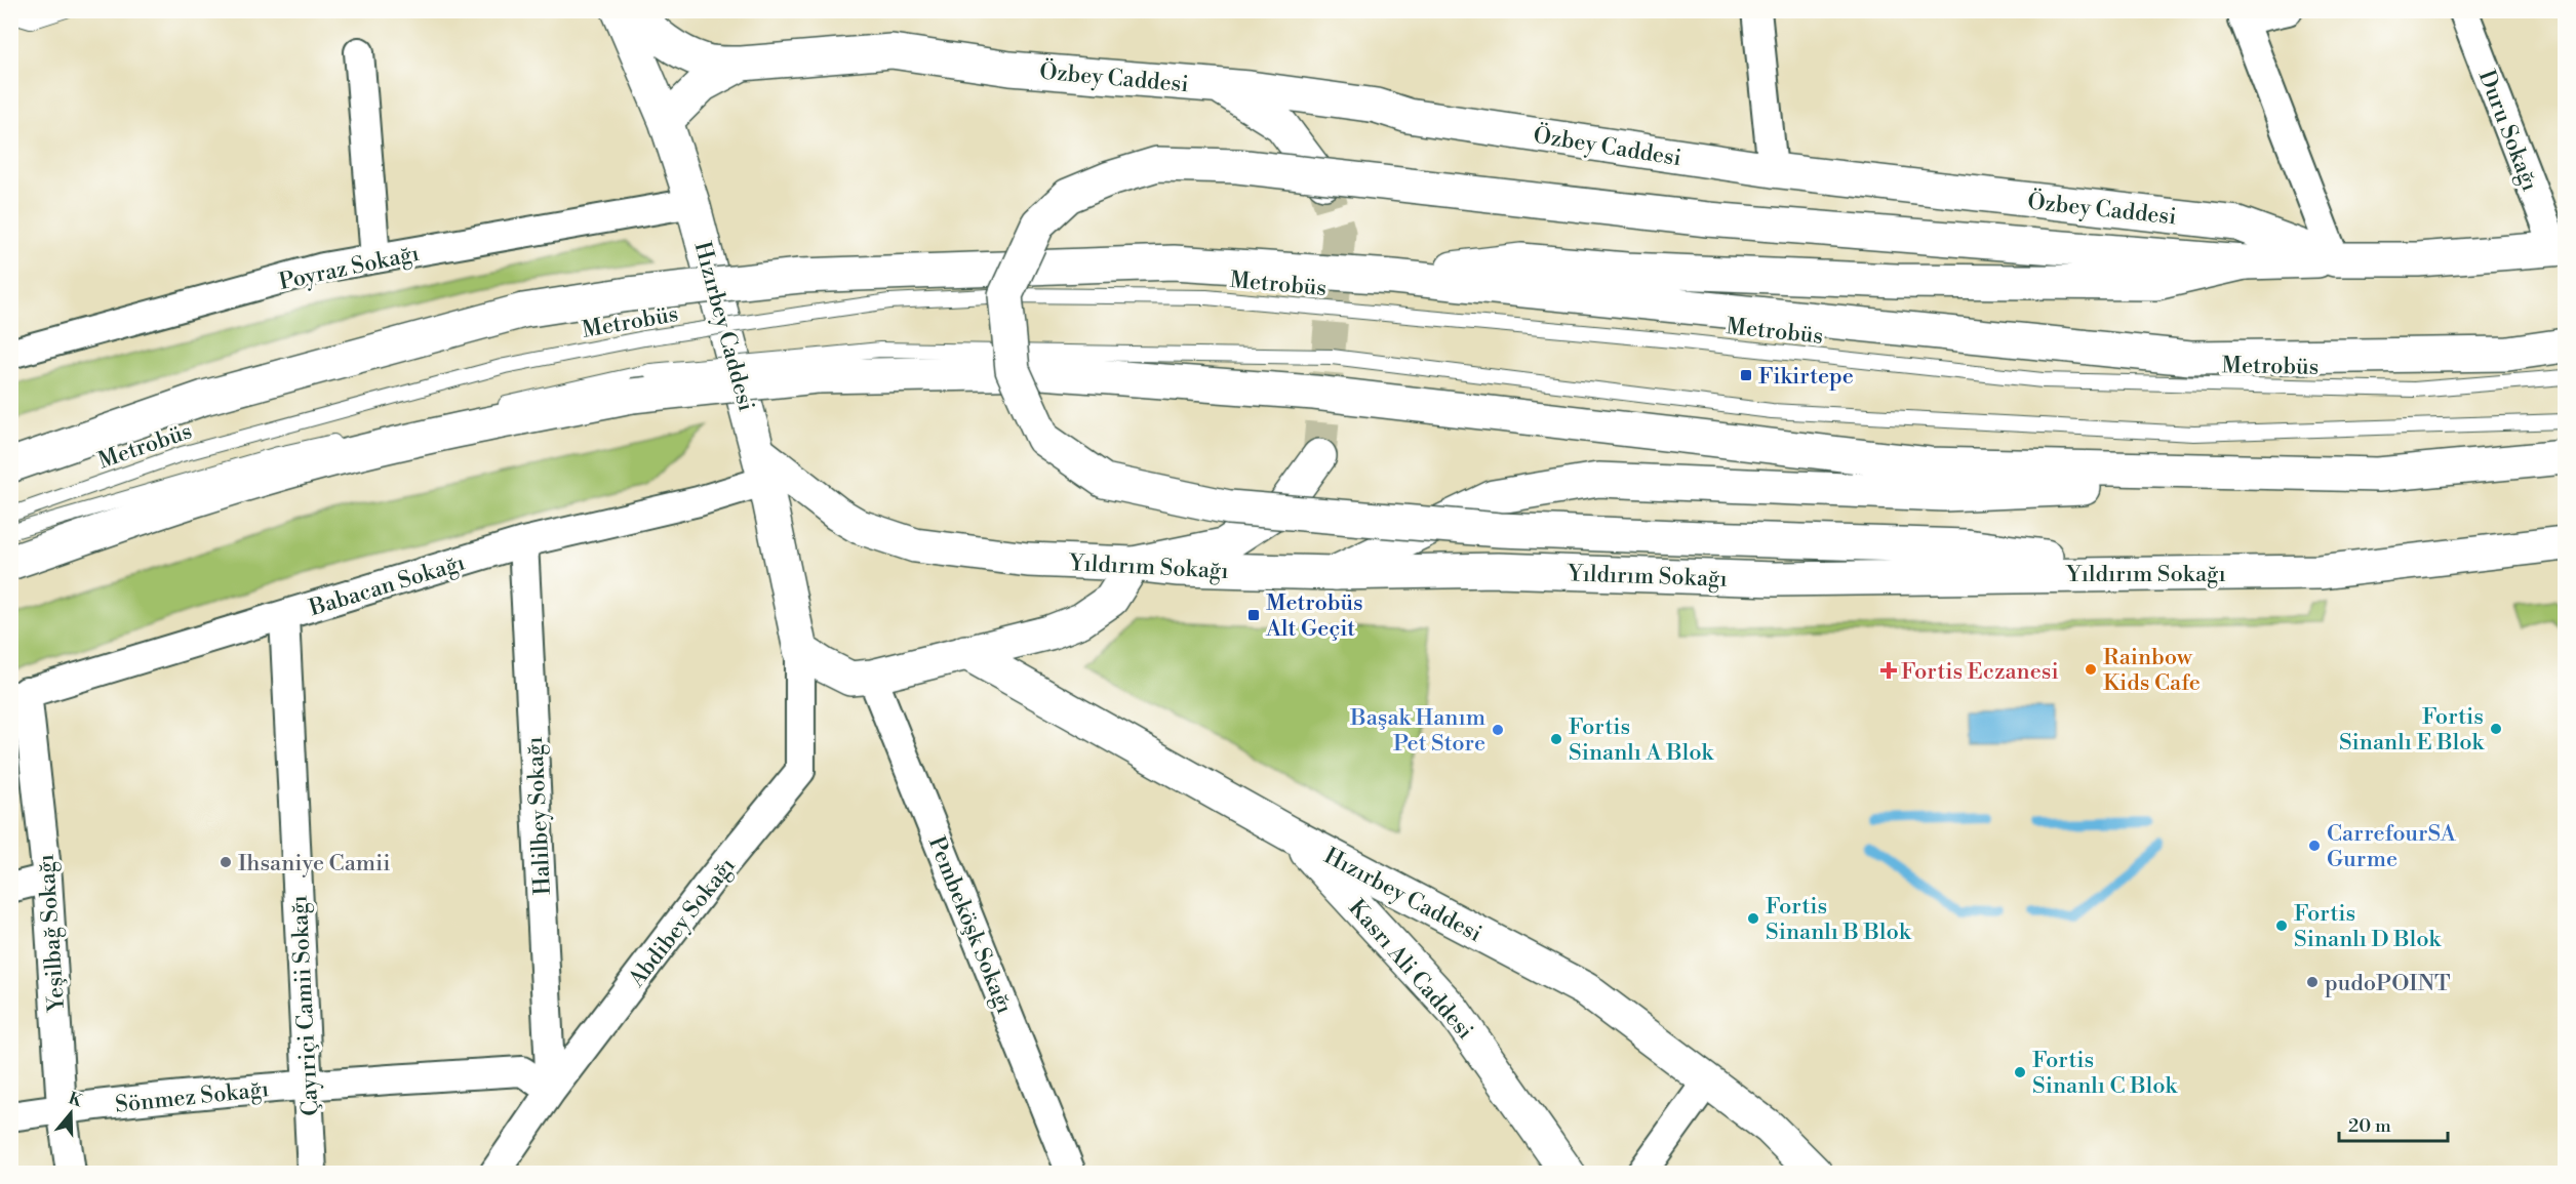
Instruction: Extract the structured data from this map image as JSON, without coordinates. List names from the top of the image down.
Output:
{
  "streets": {
    "main road": [
      "Özbey Caddesi",
      "Hızırbey Caddesi",
      "Yıldırım Sokağı",
      "Kasrı Ali Caddesi"
    ],
    "street": [
      "Duru Sokağı",
      "Poyraz Sokağı",
      "Babacan Sokağı",
      "Halilbey Sokağı",
      "Abdibey Sokağı",
      "Pembeköşk Sokağı",
      "Yeşilbağ Sokağı",
      "Çayıriçi Camii Sokağı",
      "Sönmez Sokağı"
    ],
    "lane": ["Metrobüs"]
  },
  "crossings": [
    ["Özbey Caddesi", "Duru Sokağı"],
    ["Özbey Caddesi", "Hızırbey Caddesi"],
    ["Poyraz Sokağı", "Hızırbey Caddesi"],
    ["Hızırbey Caddesi", "Yıldırım Sokağı"],
    ["Hızırbey Caddesi", "Babacan Sokağı"],
    ["Hızırbey Caddesi", "Abdibey Sokağı"],
    ["Hızırbey Caddesi", "Kasrı Ali Caddesi"],
    ["Yıldırım Sokağı", "Babacan Sokağı"],
    ["Babacan Sokağı", "Halilbey Sokağı"],
    ["Babacan Sokağı", "Yeşilbağ Sokağı"],
    ["Babacan Sokağı", "Çayıriçi Camii Sokağı"],
    ["Halilbey Sokağı", "Abdibey Sokağı"],
    ["Halilbey Sokağı", "Sönmez Sokağı"],
    ["Abdibey Sokağı", "Sönmez Sokağı"],
    ["Yeşilbağ Sokağı", "Sönmez Sokağı"],
    ["Çayıriçi Camii Sokağı", "Sönmez Sokağı"]
  ],
  "places": {
    "transit": ["Fikirtepe", "Metrobüs Alt Geçit"],
    "other": [
      "Rainbow Kids Cafe",
      "Fortis Sinanlı E Blok",
      "Başak Hanım Pet Store",
      "Fortis Sinanlı A Blok",
      "CarrefourSA Gurme",
      "Ihsaniye Camii",
      "Fortis Sinanlı B Blok",
      "Fortis Sinanlı D Blok",
      "pudoPOINT",
      "Fortis Sinanlı C Blok"
    ],
    "health": ["Fortis Eczanesi"]
  },
  "scale_bar": "20 m",
  "north": "top"
}
